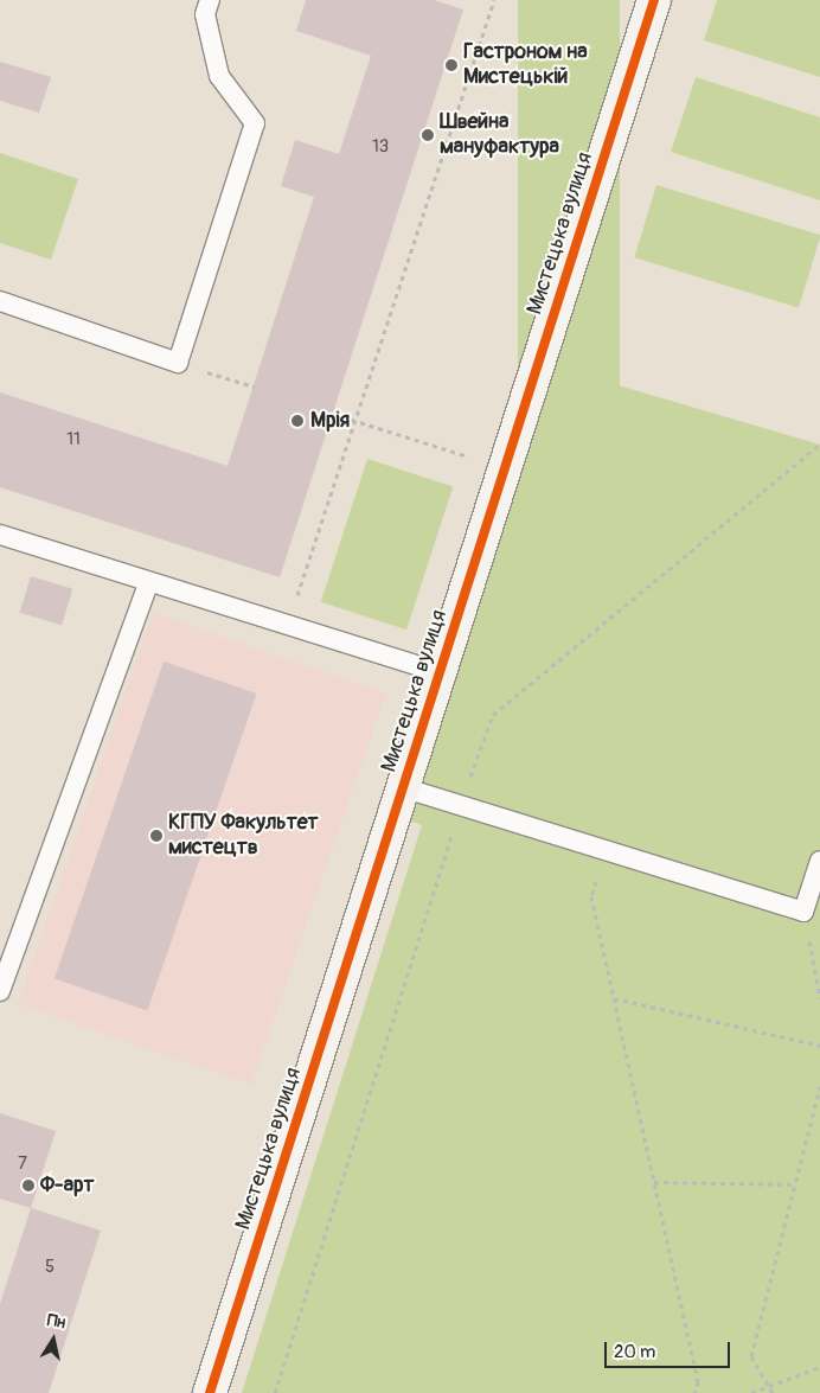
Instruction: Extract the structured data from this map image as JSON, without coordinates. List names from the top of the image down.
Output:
{
  "streets": {
    "street": ["Мистецька вулиця"]
  },
  "places": [
    "Гастроном на Мистецькій",
    "Швейна мануфактура",
    "Мрія",
    "КГПУ Факультет мистецтв",
    "Ф-арт"
  ],
  "house_numbers": [
    "13",
    "11",
    "7",
    "5"
  ],
  "scale_bar": "20 m",
  "north": "top"
}
